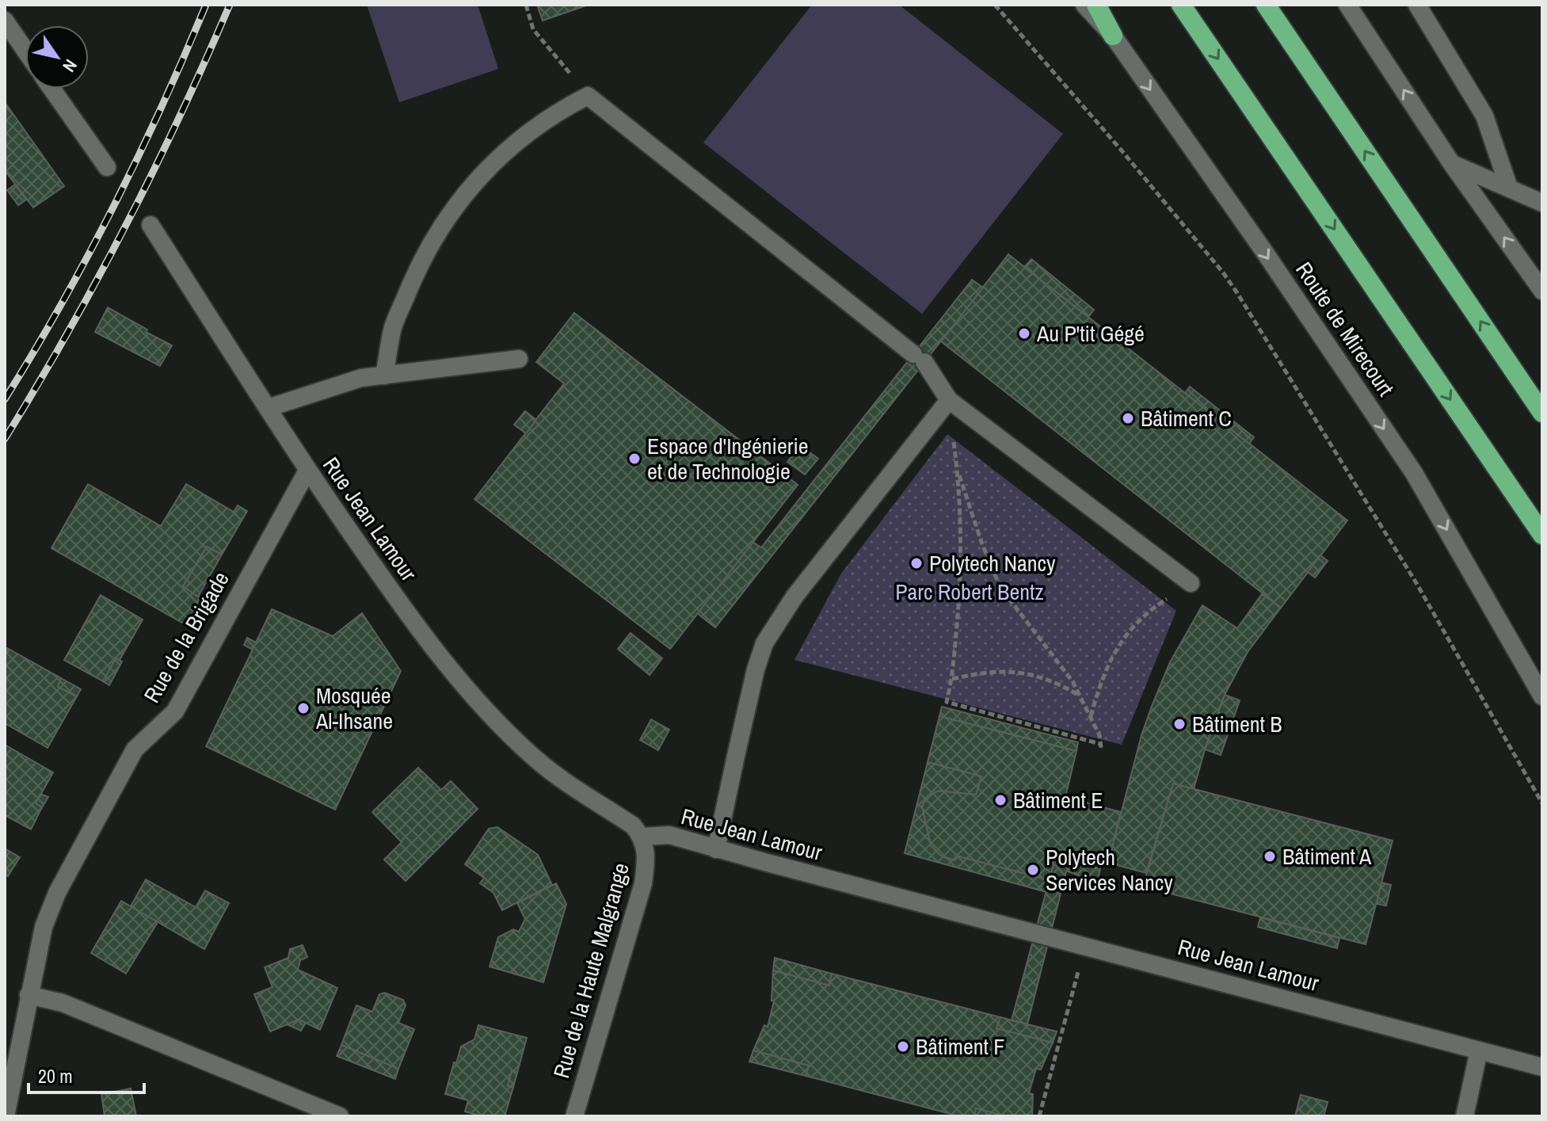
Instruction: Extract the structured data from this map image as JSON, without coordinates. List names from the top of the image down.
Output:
{
  "streets": {
    "street": [
      "Route de Mirecourt",
      "Rue Jean Lamour",
      "Rue de la Brigade",
      "Rue de la Haute Malgrange"
    ]
  },
  "crossings": [
    ["Rue Jean Lamour", "Rue de la Brigade"],
    ["Rue Jean Lamour", "Rue de la Haute Malgrange"]
  ],
  "one_way": ["Route de Mirecourt"],
  "parks": ["Parc Robert Bentz"],
  "places": [
    "Au P'tit Gégé",
    "Bâtiment C",
    "Espace d'Ingénierie et de Technologie",
    "Polytech Nancy",
    "Mosquée Al-Ihsane",
    "Bâtiment B",
    "Bâtiment E",
    "Bâtiment A",
    "Polytech Services Nancy",
    "Bâtiment F"
  ],
  "scale_bar": "20 m",
  "north": "bottom right"
}
